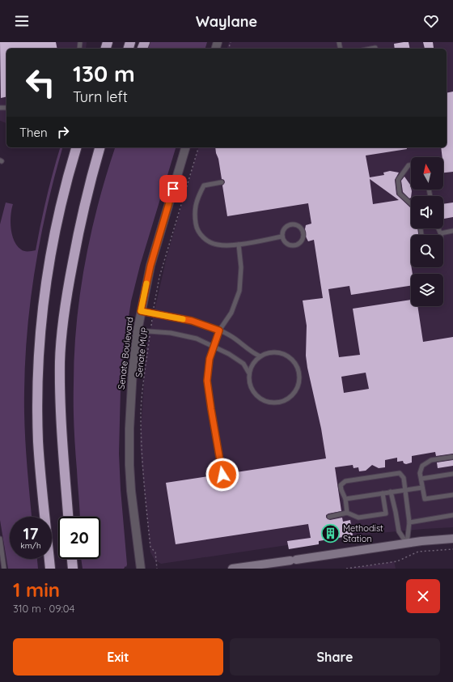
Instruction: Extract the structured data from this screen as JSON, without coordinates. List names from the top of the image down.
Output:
{
  "streets": {
    "street": ["Senate Boulevard"],
    "path": ["Senate MUP"]
  },
  "places": {
    "building": ["Methodist Station"]
  },
  "north": "top",
  "page": {
    "header": "Waylane",
    "turn": ["130 m", "Turn left"],
    "then": "Then",
    "speed": "17 km/h",
    "limit": "20",
    "heading": ["1 min", "310 m · 09:04"],
    "buttons": ["Exit", "Share"]
  }
}
